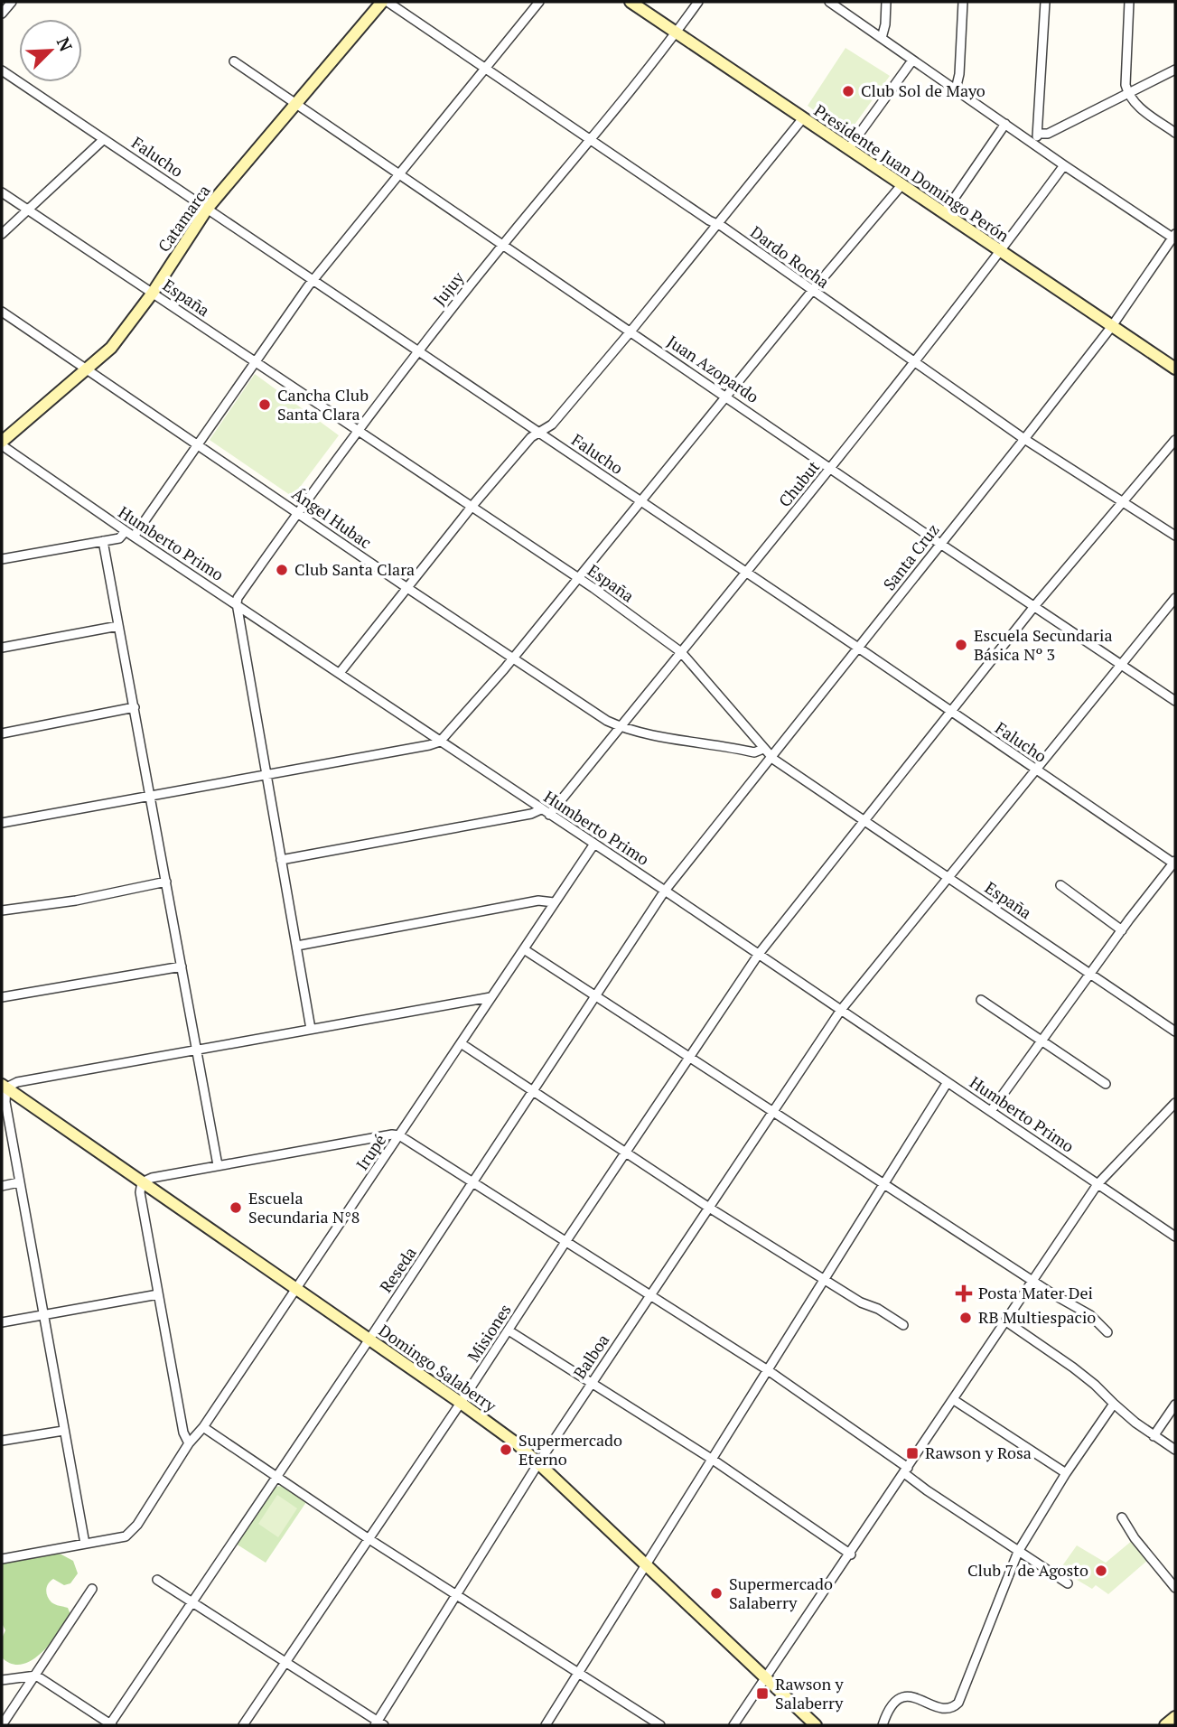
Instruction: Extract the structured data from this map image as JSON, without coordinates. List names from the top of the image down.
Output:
{
  "streets": {
    "street": [
      "Falucho",
      "Presidente Juan Domingo Perón",
      "Catamarca",
      "Dardo Rocha",
      "Jujuy",
      "España",
      "Juan Azopardo",
      "Chubut",
      "Ángel Hubac",
      "Humberto Primo",
      "Santa Cruz",
      "Irupé",
      "Reseda",
      "Misiones",
      "Balboa",
      "Domingo Salaberry"
    ]
  },
  "crossings": [
    ["Falucho", "Catamarca"],
    ["Falucho", "Jujuy"],
    ["Falucho", "Chubut"],
    ["Falucho", "Santa Cruz"],
    ["Falucho", "Misiones"],
    ["Falucho", "Balboa"],
    ["Presidente Juan Domingo Perón", "Jujuy"],
    ["Presidente Juan Domingo Perón", "Chubut"],
    ["Presidente Juan Domingo Perón", "Santa Cruz"],
    ["Catamarca", "España"],
    ["Catamarca", "Juan Azopardo"],
    ["Catamarca", "Ángel Hubac"],
    ["Catamarca", "Humberto Primo"],
    ["Dardo Rocha", "Jujuy"],
    ["Dardo Rocha", "Chubut"],
    ["Dardo Rocha", "Santa Cruz"],
    ["Dardo Rocha", "Misiones"],
    ["Jujuy", "España"],
    ["Jujuy", "Juan Azopardo"],
    ["Jujuy", "Ángel Hubac"],
    ["Jujuy", "Humberto Primo"],
    ["España", "Chubut"],
    ["España", "Ángel Hubac"],
    ["España", "Santa Cruz"],
    ["España", "Misiones"],
    ["España", "Balboa"],
    ["Juan Azopardo", "Chubut"],
    ["Juan Azopardo", "Santa Cruz"],
    ["Juan Azopardo", "Misiones"],
    ["Juan Azopardo", "Balboa"],
    ["Chubut", "Ángel Hubac"],
    ["Chubut", "Humberto Primo"],
    ["Humberto Primo", "Santa Cruz"],
    ["Humberto Primo", "Irupé"],
    ["Humberto Primo", "Reseda"],
    ["Humberto Primo", "Misiones"],
    ["Humberto Primo", "Balboa"],
    ["Santa Cruz", "Reseda"],
    ["Irupé", "Domingo Salaberry"],
    ["Reseda", "Domingo Salaberry"],
    ["Misiones", "Domingo Salaberry"],
    ["Balboa", "Domingo Salaberry"]
  ],
  "places": {
    "other": [
      "Club Sol de Mayo",
      "Cancha Club Santa Clara",
      "Club Santa Clara",
      "Escuela Secundaria Básica Nº 3",
      "Escuela Secundaria N°8",
      "RB Multiespacio",
      "Supermercado Eterno",
      "Club 7 de Agosto",
      "Supermercado Salaberry"
    ],
    "health": ["Posta Mater Dei"],
    "transit": ["Rawson y Rosa", "Rawson y Salaberry"]
  },
  "north": "top right"
}
